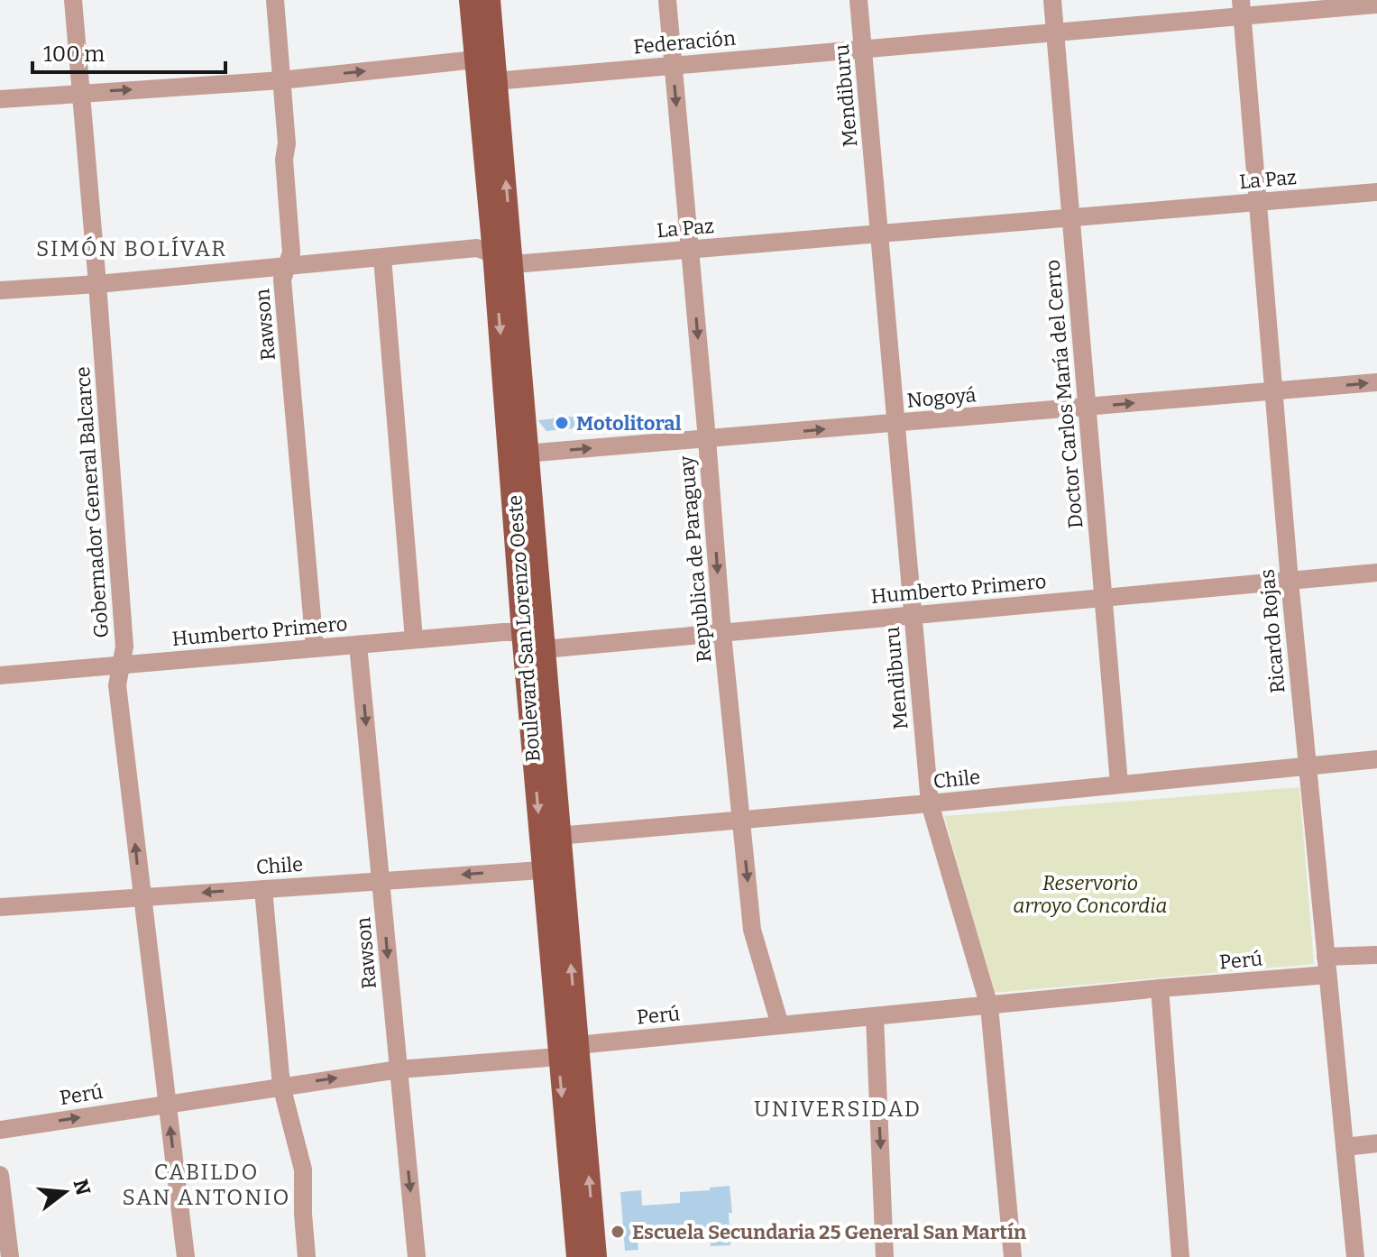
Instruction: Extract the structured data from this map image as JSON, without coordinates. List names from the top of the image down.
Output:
{
  "streets": {
    "main road": ["Boulevard San Lorenzo Oeste"],
    "street": [
      "Federación",
      "Mendiburu",
      "La Paz",
      "Rawson",
      "Doctor Carlos María del Cerro",
      "Nogoyá",
      "Gobernador General Balcarce",
      "Republica de Paraguay",
      "Humberto Primero",
      "Ricardo Rojas",
      "Chile",
      "Perú"
    ]
  },
  "crossings": [
    ["Federación", "Mendiburu"],
    ["Federación", "Doctor Carlos María del Cerro"],
    ["Federación", "Republica de Paraguay"],
    ["Federación", "Boulevard San Lorenzo Oeste"],
    ["Federación", "Ricardo Rojas"],
    ["Mendiburu", "La Paz"],
    ["Mendiburu", "Nogoyá"],
    ["Mendiburu", "Humberto Primero"],
    ["Mendiburu", "Chile"],
    ["Mendiburu", "Perú"],
    ["La Paz", "Rawson"],
    ["La Paz", "Doctor Carlos María del Cerro"],
    ["La Paz", "Gobernador General Balcarce"],
    ["La Paz", "Republica de Paraguay"],
    ["La Paz", "Boulevard San Lorenzo Oeste"],
    ["La Paz", "Ricardo Rojas"],
    ["Rawson", "Humberto Primero"],
    ["Rawson", "Chile"],
    ["Rawson", "Perú"],
    ["Doctor Carlos María del Cerro", "Nogoyá"],
    ["Doctor Carlos María del Cerro", "Humberto Primero"],
    ["Doctor Carlos María del Cerro", "Chile"],
    ["Nogoyá", "Republica de Paraguay"],
    ["Nogoyá", "Boulevard San Lorenzo Oeste"],
    ["Nogoyá", "Ricardo Rojas"],
    ["Gobernador General Balcarce", "Humberto Primero"],
    ["Gobernador General Balcarce", "Chile"],
    ["Gobernador General Balcarce", "Perú"],
    ["Republica de Paraguay", "Humberto Primero"],
    ["Republica de Paraguay", "Chile"],
    ["Republica de Paraguay", "Perú"],
    ["Humberto Primero", "Boulevard San Lorenzo Oeste"],
    ["Humberto Primero", "Ricardo Rojas"],
    ["Boulevard San Lorenzo Oeste", "Chile"],
    ["Boulevard San Lorenzo Oeste", "Perú"],
    ["Ricardo Rojas", "Chile"],
    ["Ricardo Rojas", "Perú"]
  ],
  "one_way": ["Nogoyá", "Republica de Paraguay"],
  "districts": ["SIMÓN BOLÍVAR", "UNIVERSIDAD", "CABILDO SAN ANTONIO"],
  "parks": ["Reservorio arroyo Concordia"],
  "places": ["Motolitoral", "Escuela Secundaria 25 General San Martín"],
  "scale_bar": "100 m",
  "north": "right"
}
